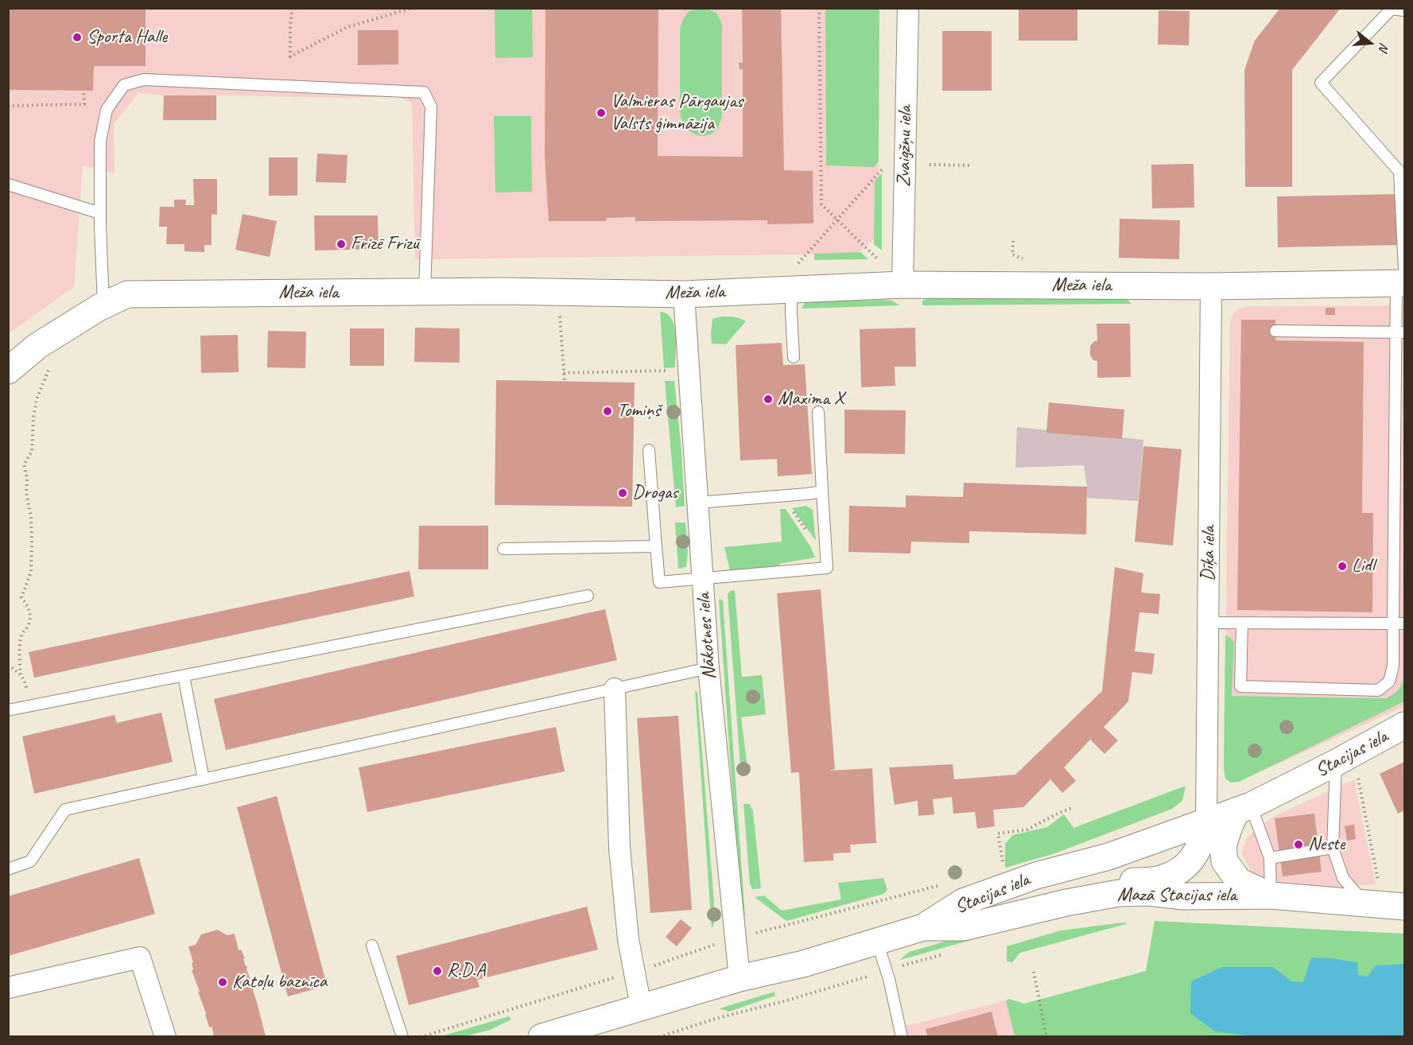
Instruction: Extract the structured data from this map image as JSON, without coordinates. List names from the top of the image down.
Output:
{
  "streets": {
    "main road": ["Meža iela", "Stacijas iela", "Mazā Stacijas iela"],
    "street": ["Zvaigžņu iela", "Dīķa iela", "Nākotnes iela"]
  },
  "crossings": [
    ["Zvaigžņu iela", "Meža iela"],
    ["Meža iela", "Dīķa iela"],
    ["Meža iela", "Nākotnes iela"],
    ["Dīķa iela", "Stacijas iela"],
    ["Nākotnes iela", "Stacijas iela"],
    ["Stacijas iela", "Mazā Stacijas iela"]
  ],
  "places": [
    "Sporta Halle",
    "Valmieras Pārgaujas Valsts ģimnāzija",
    "Frizē Frizū",
    "Maxima X",
    "Tomiņš",
    "Drogas",
    "Lidl",
    "Neste",
    "R.D.A",
    "Katoļu baznīca"
  ],
  "north": "right"
}
